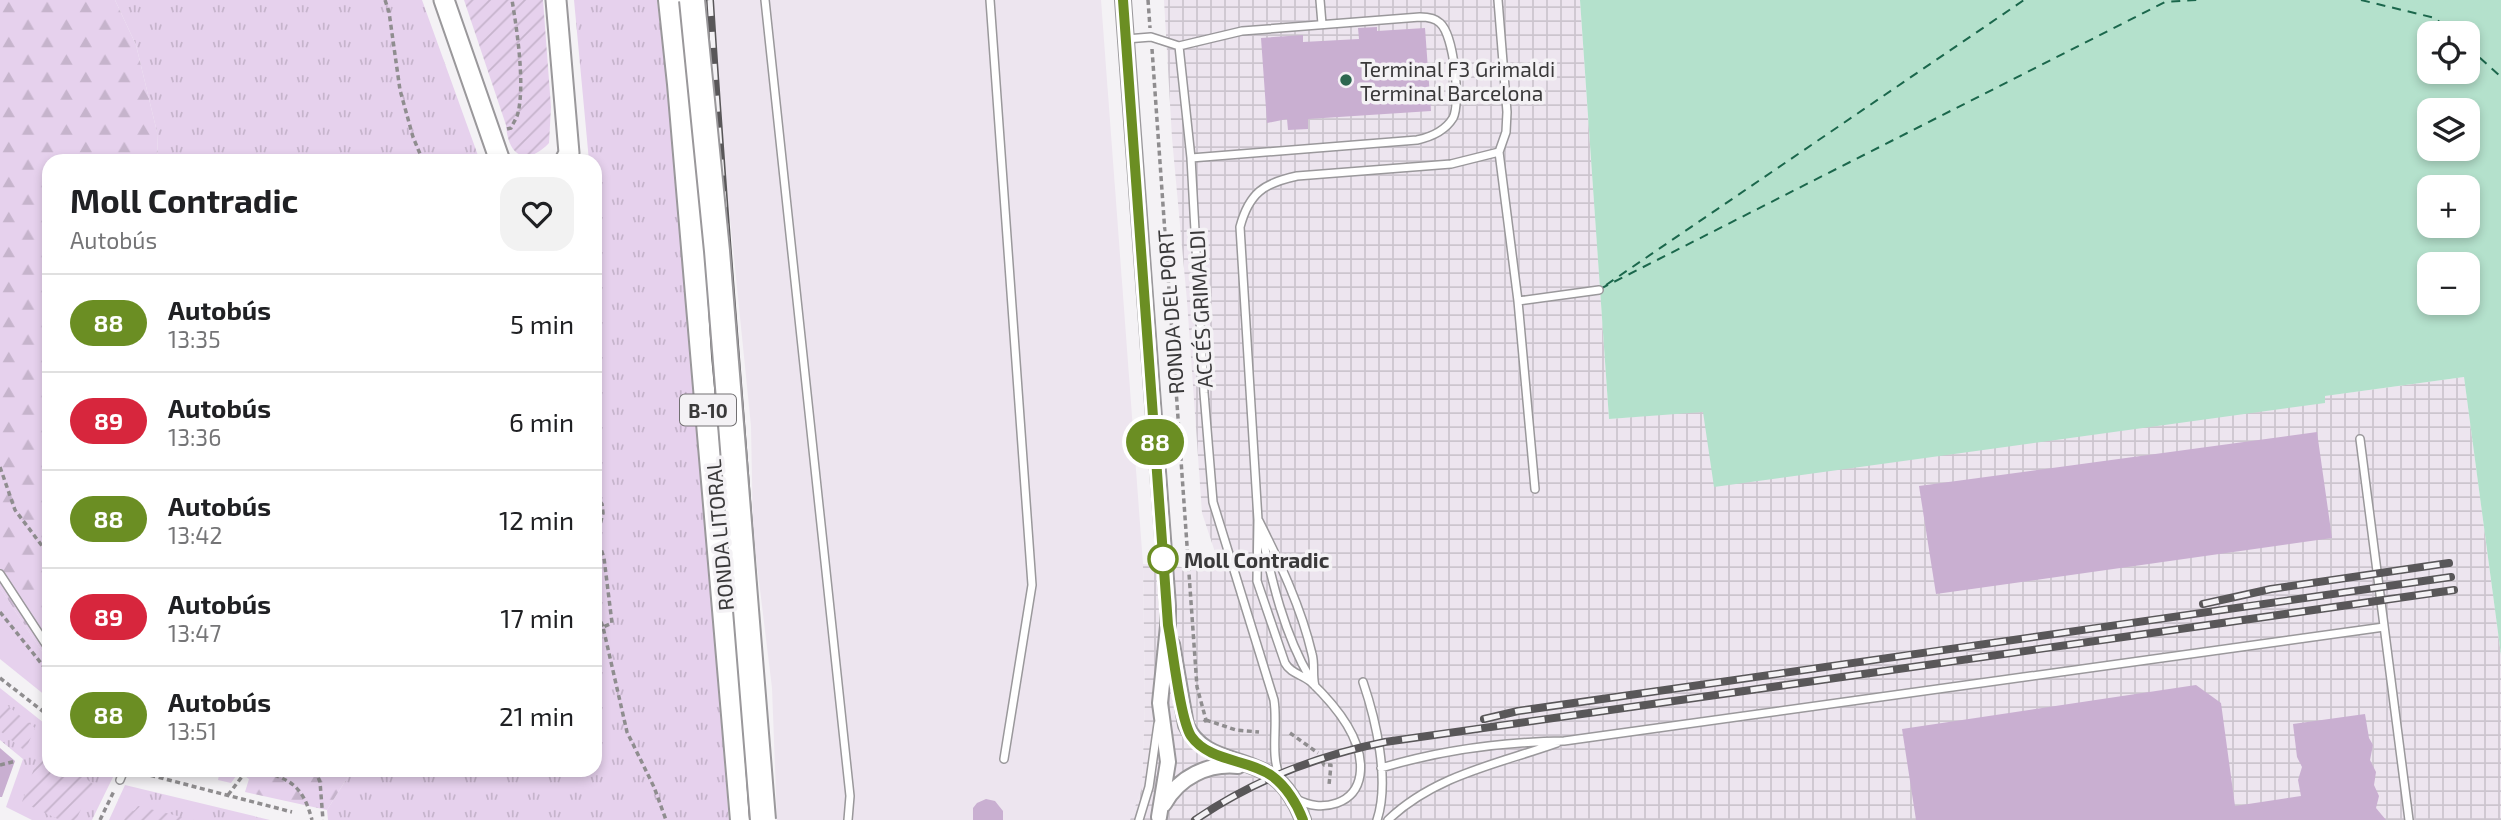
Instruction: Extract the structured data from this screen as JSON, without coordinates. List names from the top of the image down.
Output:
{
  "streets": {
    "highway": ["B-10", "RONDA LITORAL"],
    "street": ["RONDA DEL PORT"],
    "lane": ["ACCÉS GRIMALDI"]
  },
  "places": ["Terminal F3 Grimaldi Terminal Barcelona", "Moll Contradic"],
  "lines": ["bus line 88"],
  "page": {
    "on_map": "88",
    "map_buttons": ["+", "−"],
    "heading": ["Moll Contradic", "Autobús"],
    "list": [
      {
        "mark": "88",
        "name": "Autobús",
        "note": "13:35",
        "value": "5 min"
      },
      {
        "mark": "89",
        "name": "Autobús",
        "note": "13:36",
        "value": "6 min"
      },
      {
        "mark": "88",
        "name": "Autobús",
        "note": "13:42",
        "value": "12 min"
      },
      {
        "mark": "89",
        "name": "Autobús",
        "note": "13:47",
        "value": "17 min"
      },
      {
        "mark": "88",
        "name": "Autobús",
        "note": "13:51",
        "value": "21 min"
      }
    ]
  }
}
